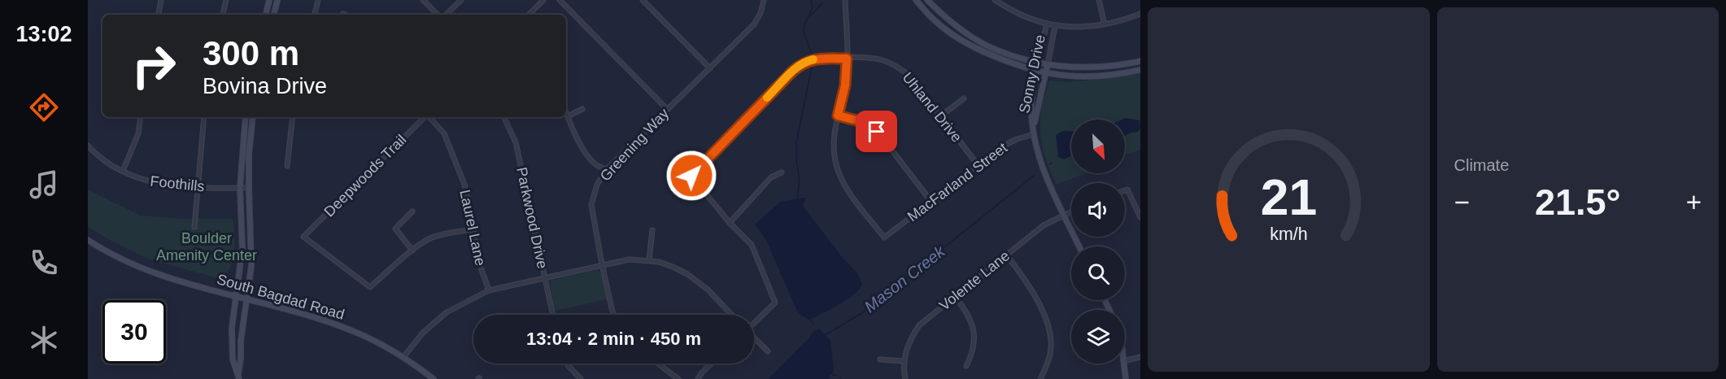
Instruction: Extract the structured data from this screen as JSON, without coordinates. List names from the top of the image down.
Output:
{
  "streets": {
    "main road": ["Sonny Drive", "South Bagdad Road"],
    "street": [
      "Uhland Drive",
      "Greening Way",
      "Deepwoods Trail",
      "MacFarland Street",
      "Foothills",
      "Parkwood Drive",
      "Laurel Lane",
      "Volente Lane"
    ]
  },
  "crossings": [
    ["Sonny Drive", "MacFarland Street"],
    ["Sonny Drive", "Volente Lane"],
    ["Uhland Drive", "MacFarland Street"]
  ],
  "water": ["Mason Creek"],
  "parks": ["Boulder Amenity Center"],
  "north": "bottom right",
  "page": {
    "tabs": "13:02",
    "tile": "Climate",
    "turn": ["300 m", "Bovina Drive"],
    "heat": ["−", "21.5°", "+"],
    "limit": "30",
    "trip": "13:04 · 2 min · 450 m",
    "gauge": ["21", "km/h"]
  }
}
